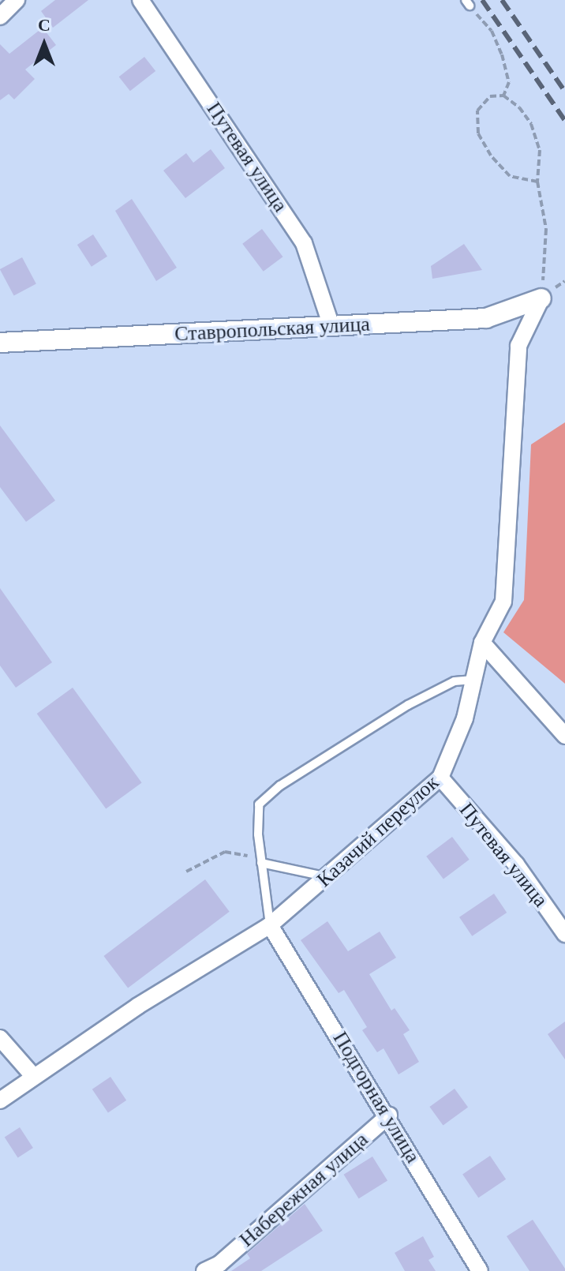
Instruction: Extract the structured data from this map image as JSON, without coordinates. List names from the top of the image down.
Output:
{
  "streets": {
    "street": [
      "Путевая улица",
      "Ставропольская улица",
      "Казачий переулок",
      "Подгорная улица",
      "Набережная улица"
    ]
  },
  "crossings": [
    ["Путевая улица", "Ставропольская улица"],
    ["Путевая улица", "Казачий переулок"],
    ["Ставропольская улица", "Казачий переулок"],
    ["Казачий переулок", "Подгорная улица"],
    ["Подгорная улица", "Набережная улица"]
  ],
  "north": "top"
}
